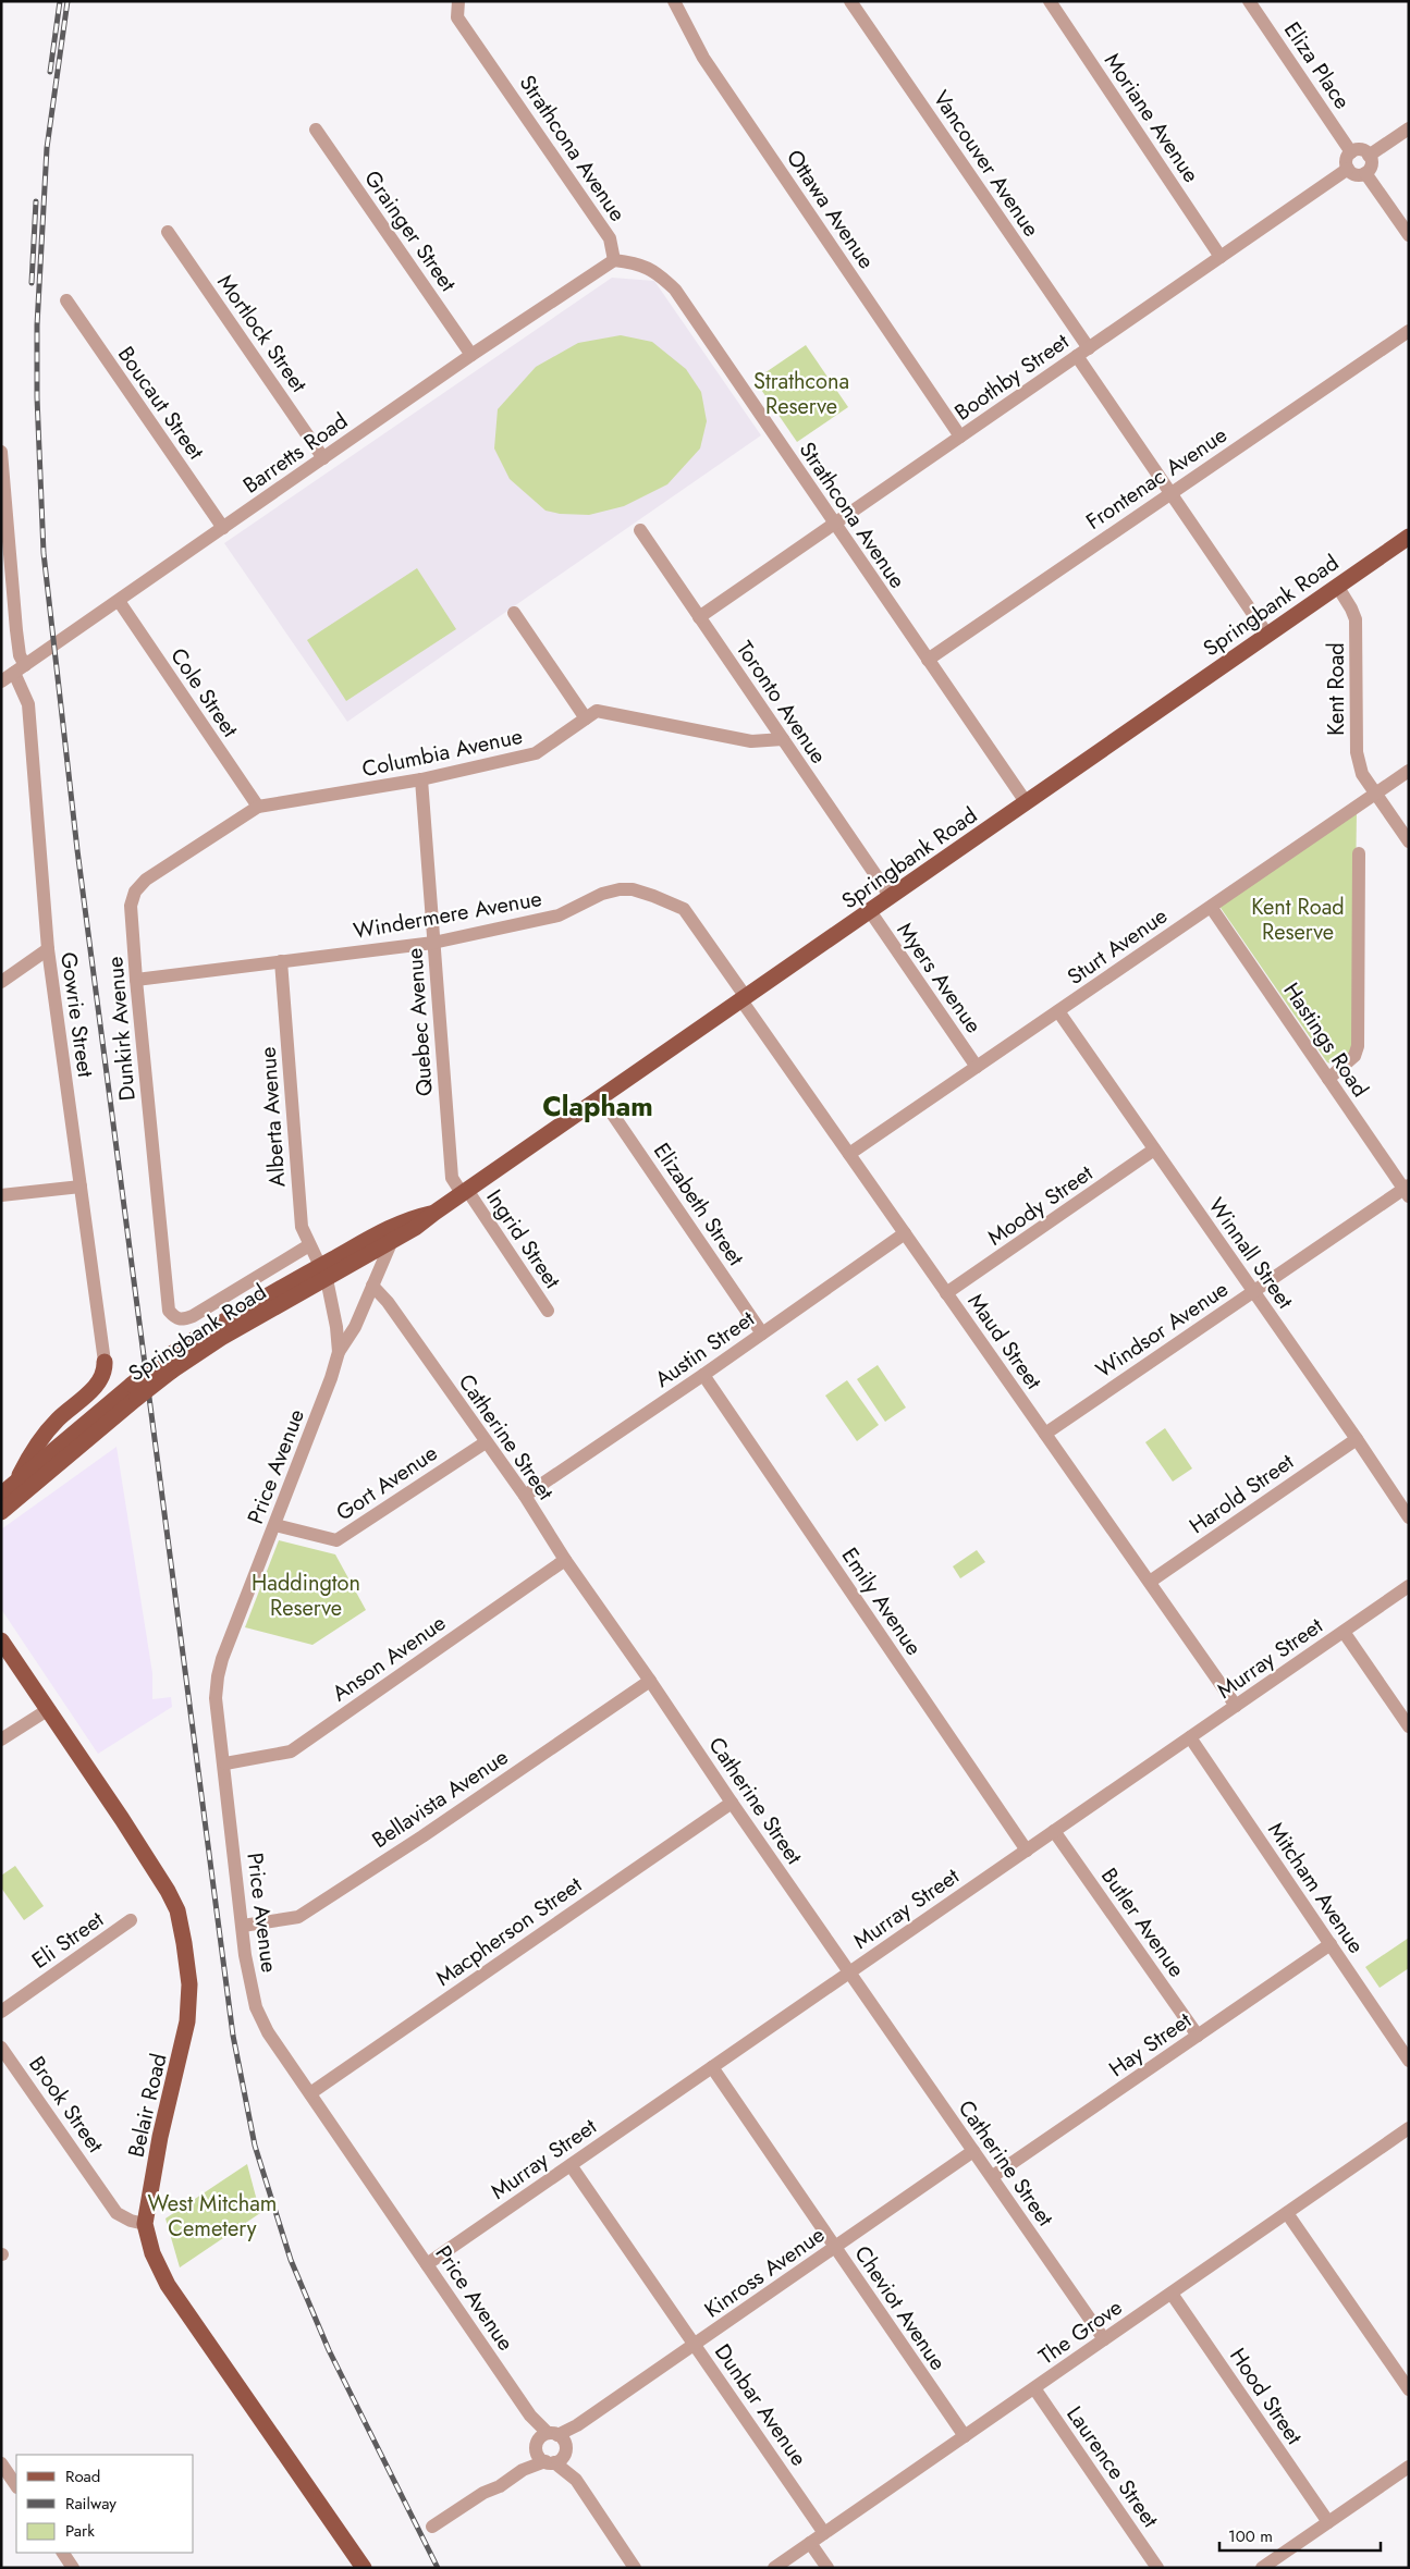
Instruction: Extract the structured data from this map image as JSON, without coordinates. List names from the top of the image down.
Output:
{
  "streets": {
    "main road": ["Springbank Road", "Belair Road"],
    "street": [
      "Eliza Place",
      "Moriane Avenue",
      "Strathcona Avenue",
      "Vancouver Avenue",
      "Ottawa Avenue",
      "Grainger Street",
      "Mortlock Street",
      "Boothby Street",
      "Boucaut Street",
      "Barretts Road",
      "Frontenac Avenue",
      "Kent Road",
      "Cole Street",
      "Toronto Avenue",
      "Columbia Avenue",
      "Windermere Avenue",
      "Sturt Avenue",
      "Myers Avenue",
      "Gowrie Street",
      "Quebec Avenue",
      "Dunkirk Avenue",
      "Hastings Road",
      "Alberta Avenue",
      "Elizabeth Street",
      "Moody Street",
      "Ingrid Street",
      "Winnall Street",
      "Windsor Avenue",
      "Maud Street",
      "Austin Street",
      "Catherine Street",
      "Price Avenue",
      "Gort Avenue",
      "Harold Street",
      "Emily Avenue",
      "Anson Avenue",
      "Murray Street",
      "Bellavista Avenue",
      "Mitcham Avenue",
      "Butler Avenue",
      "Macpherson Street",
      "Eli Street",
      "Hay Street",
      "Brook Street",
      "Kinross Avenue",
      "Cheviot Avenue",
      "The Grove",
      "Hood Street",
      "Dunbar Avenue",
      "Laurence Street"
    ]
  },
  "crossings": [
    ["Eliza Place", "Boothby Street"],
    ["Moriane Avenue", "Boothby Street"],
    ["Strathcona Avenue", "Boothby Street"],
    ["Strathcona Avenue", "Barretts Road"],
    ["Strathcona Avenue", "Frontenac Avenue"],
    ["Strathcona Avenue", "Springbank Road"],
    ["Vancouver Avenue", "Boothby Street"],
    ["Vancouver Avenue", "Frontenac Avenue"],
    ["Vancouver Avenue", "Springbank Road"],
    ["Ottawa Avenue", "Boothby Street"],
    ["Grainger Street", "Barretts Road"],
    ["Mortlock Street", "Barretts Road"],
    ["Boothby Street", "Toronto Avenue"],
    ["Boucaut Street", "Barretts Road"],
    ["Barretts Road", "Cole Street"],
    ["Barretts Road", "Gowrie Street"],
    ["Springbank Road", "Kent Road"],
    ["Springbank Road", "Toronto Avenue"],
    ["Springbank Road", "Windermere Avenue"],
    ["Springbank Road", "Myers Avenue"],
    ["Springbank Road", "Quebec Avenue"],
    ["Springbank Road", "Dunkirk Avenue"],
    ["Springbank Road", "Alberta Avenue"],
    ["Springbank Road", "Elizabeth Street"],
    ["Springbank Road", "Ingrid Street"],
    ["Springbank Road", "Maud Street"],
    ["Springbank Road", "Price Avenue"],
    ["Kent Road", "Sturt Avenue"],
    ["Cole Street", "Columbia Avenue"],
    ["Cole Street", "Dunkirk Avenue"],
    ["Toronto Avenue", "Columbia Avenue"],
    ["Columbia Avenue", "Quebec Avenue"],
    ["Columbia Avenue", "Dunkirk Avenue"],
    ["Windermere Avenue", "Quebec Avenue"],
    ["Windermere Avenue", "Dunkirk Avenue"],
    ["Windermere Avenue", "Alberta Avenue"],
    ["Windermere Avenue", "Maud Street"],
    ["Sturt Avenue", "Myers Avenue"],
    ["Sturt Avenue", "Hastings Road"],
    ["Sturt Avenue", "Winnall Street"],
    ["Sturt Avenue", "Maud Street"],
    ["Quebec Avenue", "Ingrid Street"],
    ["Hastings Road", "Windsor Avenue"],
    ["Alberta Avenue", "Price Avenue"],
    ["Elizabeth Street", "Austin Street"],
    ["Moody Street", "Winnall Street"],
    ["Moody Street", "Maud Street"],
    ["Winnall Street", "Windsor Avenue"],
    ["Winnall Street", "Harold Street"],
    ["Windsor Avenue", "Maud Street"],
    ["Maud Street", "Austin Street"],
    ["Maud Street", "Harold Street"],
    ["Maud Street", "Murray Street"],
    ["Austin Street", "Catherine Street"],
    ["Austin Street", "Emily Avenue"],
    ["Catherine Street", "Price Avenue"],
    ["Catherine Street", "Gort Avenue"],
    ["Catherine Street", "Anson Avenue"],
    ["Catherine Street", "Murray Street"],
    ["Catherine Street", "Bellavista Avenue"],
    ["Catherine Street", "Macpherson Street"],
    ["Catherine Street", "Hay Street"],
    ["Catherine Street", "Kinross Avenue"],
    ["Catherine Street", "The Grove"],
    ["Price Avenue", "Gort Avenue"],
    ["Price Avenue", "Anson Avenue"],
    ["Price Avenue", "Murray Street"],
    ["Price Avenue", "Bellavista Avenue"],
    ["Price Avenue", "Macpherson Street"],
    ["Price Avenue", "Kinross Avenue"],
    ["Emily Avenue", "Murray Street"],
    ["Murray Street", "Mitcham Avenue"],
    ["Murray Street", "Butler Avenue"],
    ["Murray Street", "Cheviot Avenue"],
    ["Murray Street", "Dunbar Avenue"],
    ["Mitcham Avenue", "Hay Street"],
    ["Butler Avenue", "Hay Street"],
    ["Brook Street", "Belair Road"],
    ["Kinross Avenue", "Cheviot Avenue"],
    ["Kinross Avenue", "Dunbar Avenue"],
    ["Cheviot Avenue", "The Grove"],
    ["The Grove", "Hood Street"],
    ["The Grove", "Dunbar Avenue"],
    ["The Grove", "Laurence Street"]
  ],
  "districts": ["Clapham"],
  "parks": [
    "Strathcona Reserve",
    "Kent Road Reserve",
    "Haddington Reserve",
    "West Mitcham Cemetery"
  ],
  "legend": ["Road", "Railway", "Park"],
  "scale_bar": "100 m"
}
